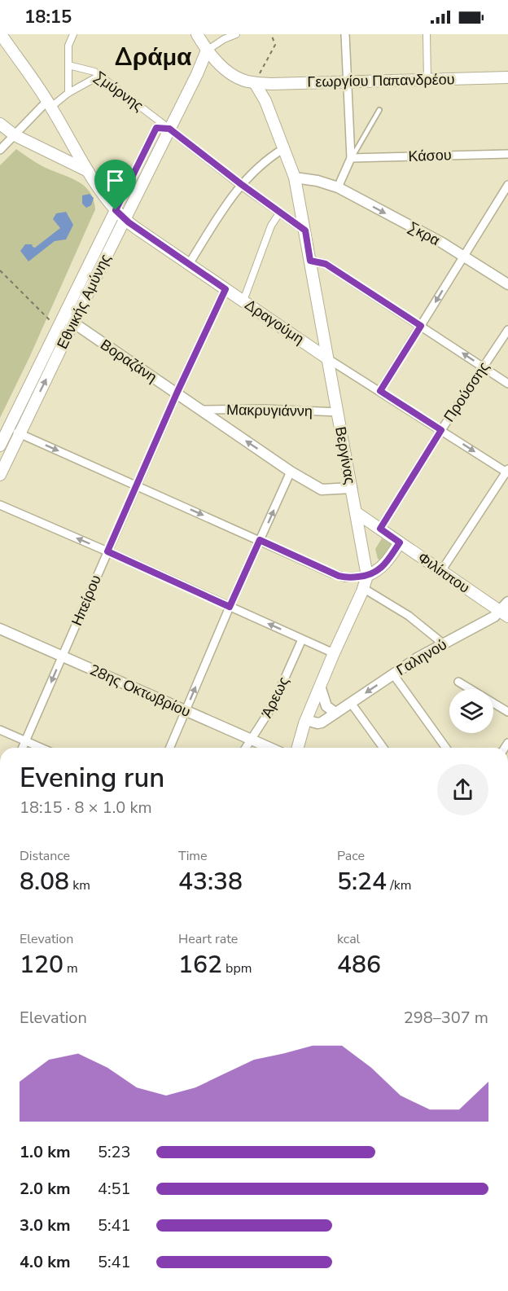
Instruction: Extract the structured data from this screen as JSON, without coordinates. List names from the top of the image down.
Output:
{
  "streets": {
    "main road": [
      "Γεωργίου Παπανδρέου",
      "Εθνικής Αμύνης",
      "Δραγούμη",
      "Βεργίνας",
      "Φιλίππου"
    ],
    "street": [
      "Σμύρνης",
      "Κάσου",
      "Σκρα",
      "Βοραζάνη",
      "Προύσσης",
      "Μακρυγιάννη",
      "Ηπείρου",
      "Γαληνού",
      "28ης Οκτωβρίου",
      "Άρεως"
    ]
  },
  "crossings": [
    ["Γεωργίου Παπανδρέου", "Εθνικής Αμύνης"],
    ["Γεωργίου Παπανδρέου", "Βεργίνας"],
    ["Σμύρνης", "Εθνικής Αμύνης"],
    ["Σμύρνης", "Βεργίνας"],
    ["Σκρα", "Βεργίνας"],
    ["Εθνικής Αμύνης", "Δραγούμη"],
    ["Εθνικής Αμύνης", "Βοραζάνη"],
    ["Δραγούμη", "Βεργίνας"],
    ["Δραγούμη", "Ηπείρου"],
    ["Βοραζάνη", "Μακρυγιάννη"],
    ["Βοραζάνη", "Βεργίνας"],
    ["Βοραζάνη", "Ηπείρου"],
    ["Προύσσης", "Φιλίππου"],
    ["Μακρυγιάννη", "Βεργίνας"],
    ["Βεργίνας", "Φιλίππου"],
    ["Βεργίνας", "Γαληνού"],
    ["Φιλίππου", "Γαληνού"],
    ["Ηπείρου", "28ης Οκτωβρίου"],
    ["28ης Οκτωβρίου", "Άρεως"]
  ],
  "districts": ["Δράμα"],
  "page": {
    "status": "18:15",
    "heading": ["Evening run", "18:15 · 8 × 1.0 km"],
    "stats": [
      ["Distance", "8.08 km"],
      ["Time", "43:38"],
      ["Pace", "5:24 /km"],
      ["Elevation", "120 m"],
      ["Heart rate", "162 bpm"],
      ["kcal", "486"]
    ],
    "chart": ["Elevation", "298–307 m"],
    "list": [
      {
        "name": "1.0 km",
        "note": "5:23"
      },
      {
        "name": "2.0 km",
        "note": "4:51"
      },
      {
        "name": "3.0 km",
        "note": "5:41"
      },
      {
        "name": "4.0 km",
        "note": "5:41"
      }
    ]
  }
}
